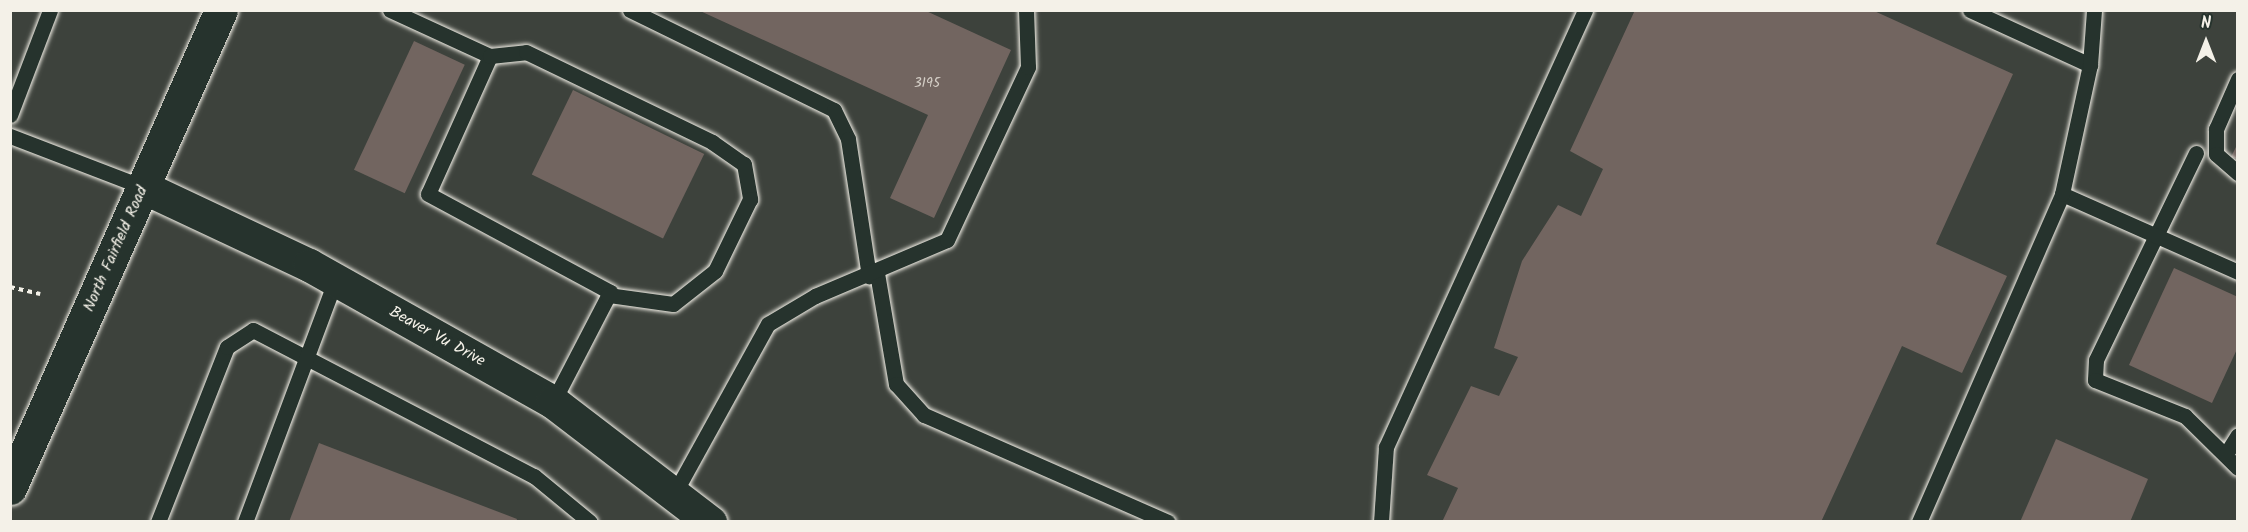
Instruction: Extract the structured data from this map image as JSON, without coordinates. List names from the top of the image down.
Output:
{
  "streets": {
    "street": ["North Fairfield Road", "Beaver Vu Drive"]
  },
  "crossings": [
    ["North Fairfield Road", "Beaver Vu Drive"]
  ],
  "house_numbers": ["3195"],
  "north": "top"
}
